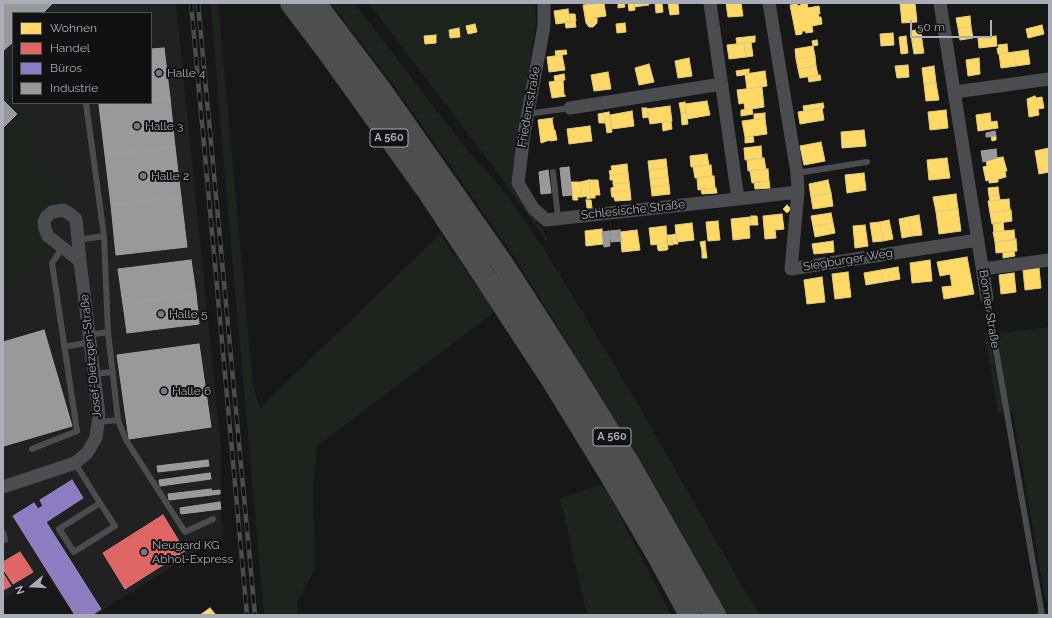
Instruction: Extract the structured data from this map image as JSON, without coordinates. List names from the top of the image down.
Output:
{
  "streets": {
    "highway": ["A 560"],
    "street": [
      "Friedensstraße",
      "Schlesische Straße",
      "Siegburger Weg",
      "Bonner Straße",
      "Josef-Dietzgen-Straße"
    ]
  },
  "crossings": [
    ["Friedensstraße", "Schlesische Straße"],
    ["Schlesische Straße", "Siegburger Weg"],
    ["Siegburger Weg", "Bonner Straße"]
  ],
  "places": [
    "Halle 4",
    "Halle 3",
    "Halle 2",
    "Halle 5",
    "Halle 6",
    "Neugard KG Abhol-Express"
  ],
  "legend": [
    "Wohnen",
    "Handel",
    "Büros",
    "Industrie"
  ],
  "scale_bar": "50 m",
  "north": "left"
}
